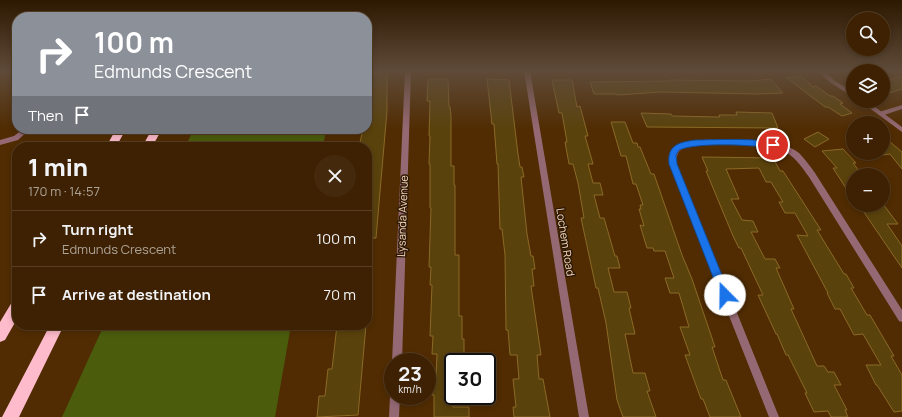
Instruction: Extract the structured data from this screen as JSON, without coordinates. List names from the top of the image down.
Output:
{
  "streets": {
    "street": ["Lysanda Avenue", "Lochem Road"]
  },
  "page": {
    "map_buttons": ["+", "−"],
    "turn": ["100 m", "Edmunds Crescent"],
    "then": "Then",
    "heading": ["1 min", "170 m · 14:57"],
    "list": [
      {
        "name": "Turn right",
        "note": "Edmunds Crescent",
        "value": "100 m"
      },
      {
        "name": "Arrive at destination",
        "value": "70 m"
      }
    ],
    "speed": "23 km/h",
    "limit": "30"
  }
}
